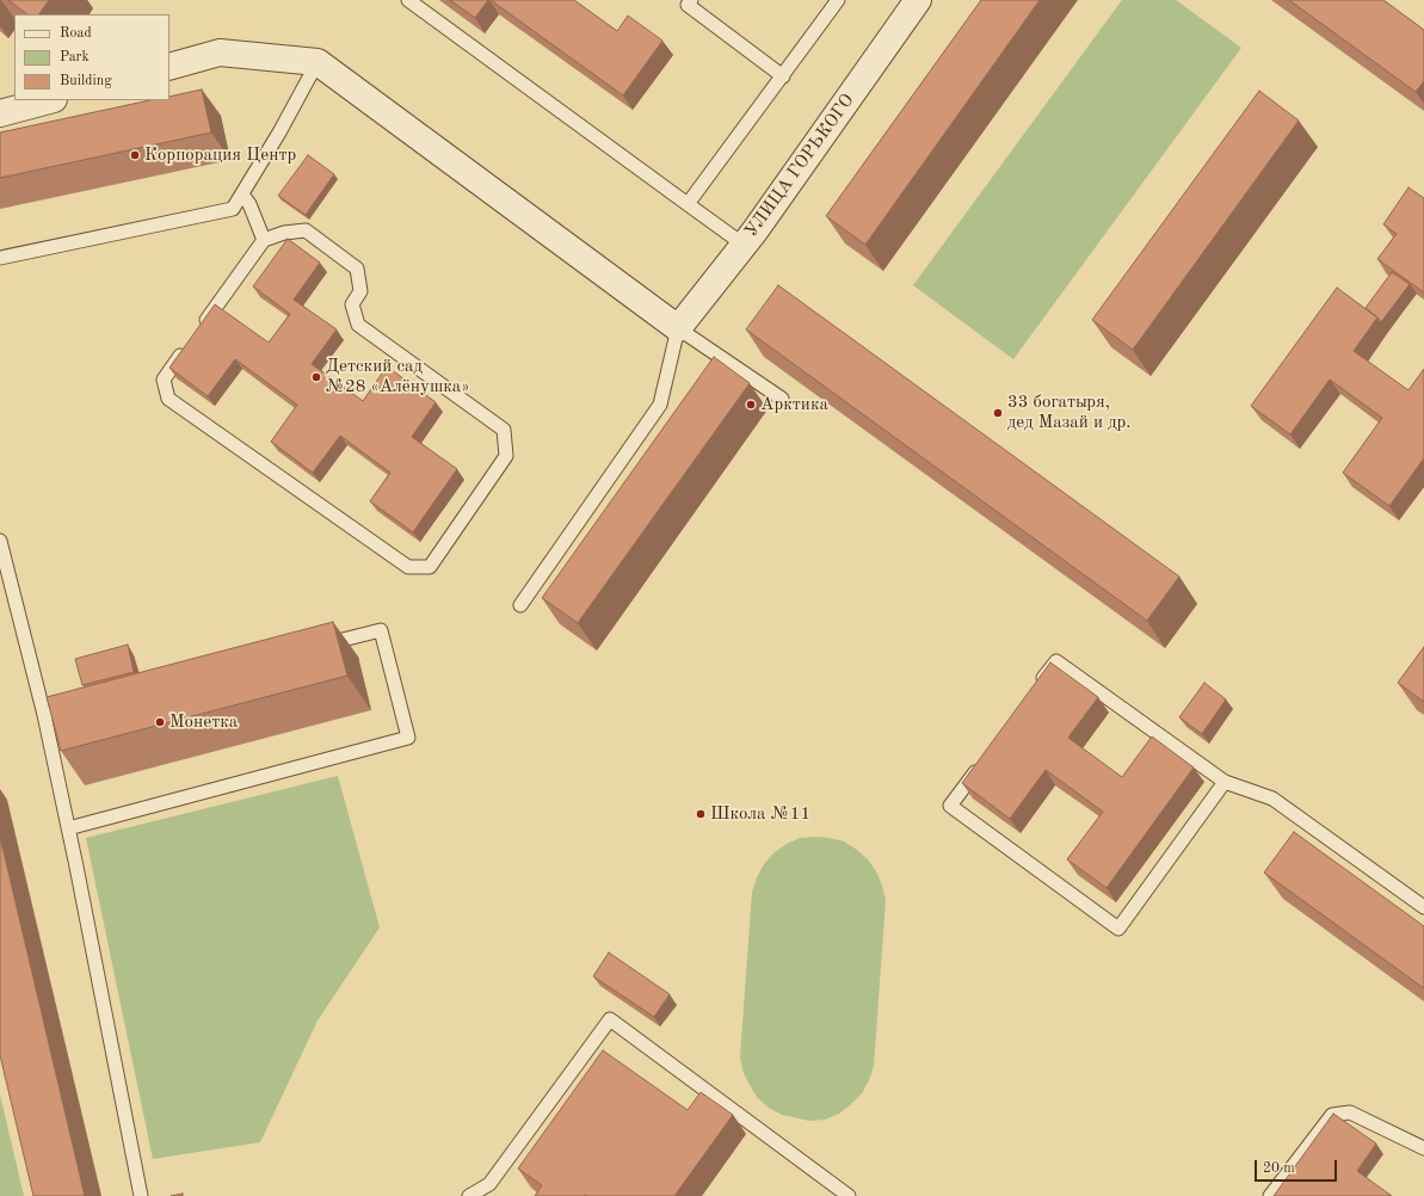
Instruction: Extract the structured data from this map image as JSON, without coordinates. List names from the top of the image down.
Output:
{
  "streets": {
    "street": ["УЛИЦА ГОРЬКОГО"]
  },
  "places": [
    "Корпорация Центр",
    "Детский сад №28 «Алёнушка»",
    "Арктика",
    "33 богатыря, дед Мазай и др.",
    "Монетка",
    "Школа №11"
  ],
  "legend": ["Road", "Park", "Building"],
  "scale_bar": "20 m"
}
